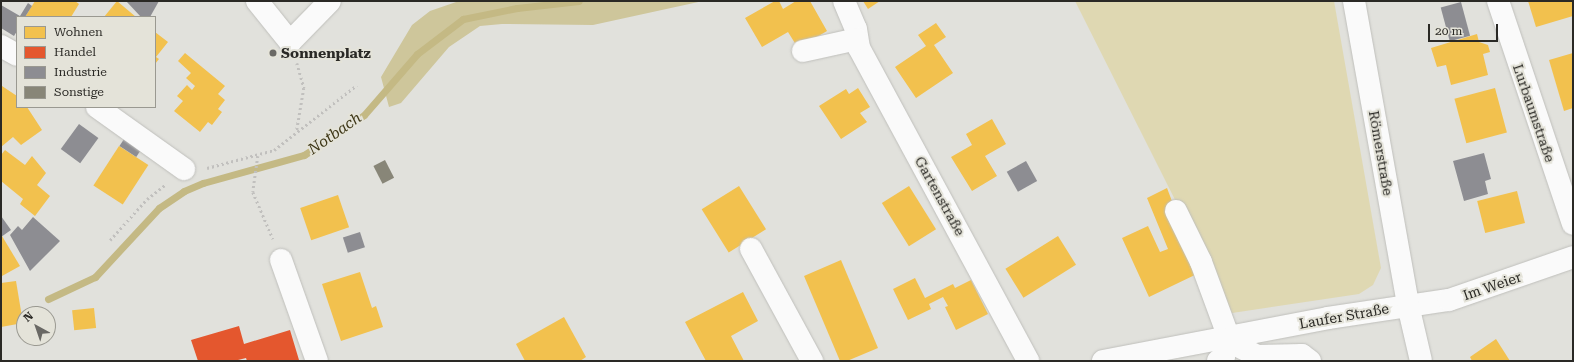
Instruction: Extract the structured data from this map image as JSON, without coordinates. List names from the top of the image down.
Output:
{
  "streets": {
    "street": [
      "Lurbaumstraße",
      "Römerstraße",
      "Gartenstraße",
      "Im Weier",
      "Laufer Straße"
    ]
  },
  "crossings": [
    ["Römerstraße", "Im Weier"],
    ["Römerstraße", "Laufer Straße"],
    ["Im Weier", "Laufer Straße"]
  ],
  "water": ["Notbach"],
  "places": ["Sonnenplatz"],
  "legend": [
    "Wohnen",
    "Handel",
    "Industrie",
    "Sonstige"
  ],
  "scale_bar": "20 m",
  "north": "top left"
}
